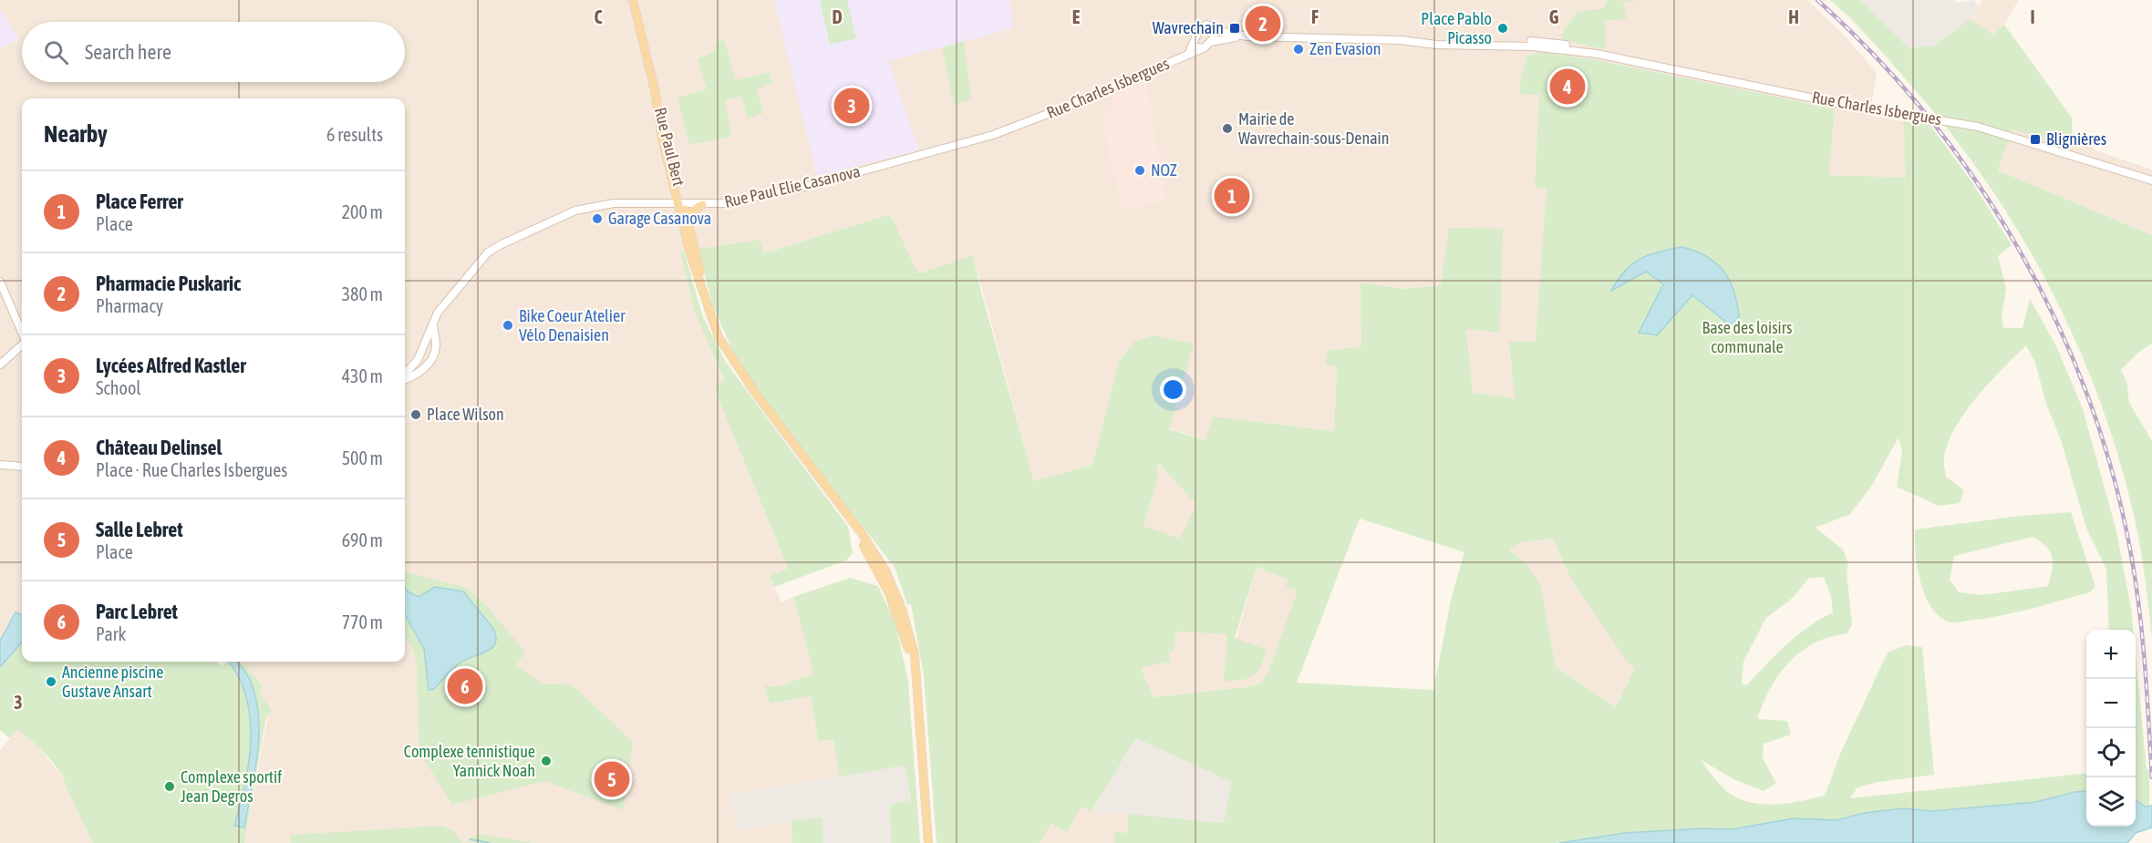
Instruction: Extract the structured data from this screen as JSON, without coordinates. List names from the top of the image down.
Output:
{
  "streets": {
    "main road": ["Rue Charles Isbergues", "Rue Paul Bert", "Rue Paul Elie Casanova"]
  },
  "crossings": [
    ["Rue Charles Isbergues", "Rue Paul Elie Casanova"],
    ["Rue Paul Bert", "Rue Paul Elie Casanova"]
  ],
  "parks": ["Base des loisirs communale"],
  "places": {
    "transit": ["Wavrechain", "Blignières"],
    "other": [
      "Place Pablo Picasso",
      "Zen Evasion",
      "Mairie de Wavrechain-sous-Denain",
      "NOZ",
      "Garage Casanova",
      "Bike Coeur Atelier Vélo Denaisien",
      "Place Wilson",
      "Ancienne piscine Gustave Ansart",
      "Complexe tennistique Yannick Noah",
      "Complexe sportif Jean Degros"
    ]
  },
  "page": {
    "pins": [
      "2",
      "4",
      "3",
      "1",
      "6",
      "5"
    ],
    "search": "Search here",
    "heading": ["Nearby", "6 results"],
    "list": [
      {
        "mark": "1",
        "name": "Place Ferrer",
        "note": "Place",
        "value": "200 m"
      },
      {
        "mark": "2",
        "name": "Pharmacie Puskaric",
        "note": "Pharmacy",
        "value": "380 m"
      },
      {
        "mark": "3",
        "name": "Lycées Alfred Kastler",
        "note": "School",
        "value": "430 m"
      },
      {
        "mark": "4",
        "name": "Château Delinsel",
        "note": "Place · Rue Charles Isbergues",
        "value": "500 m"
      },
      {
        "mark": "5",
        "name": "Salle Lebret",
        "note": "Place",
        "value": "690 m"
      },
      {
        "mark": "6",
        "name": "Parc Lebret",
        "note": "Park",
        "value": "770 m"
      }
    ],
    "map_buttons": ["+", "−"]
  },
  "grid": {
    "columns": [
      "C",
      "D",
      "E",
      "F",
      "G",
      "H",
      "I"
    ],
    "rows": ["3"]
  }
}
